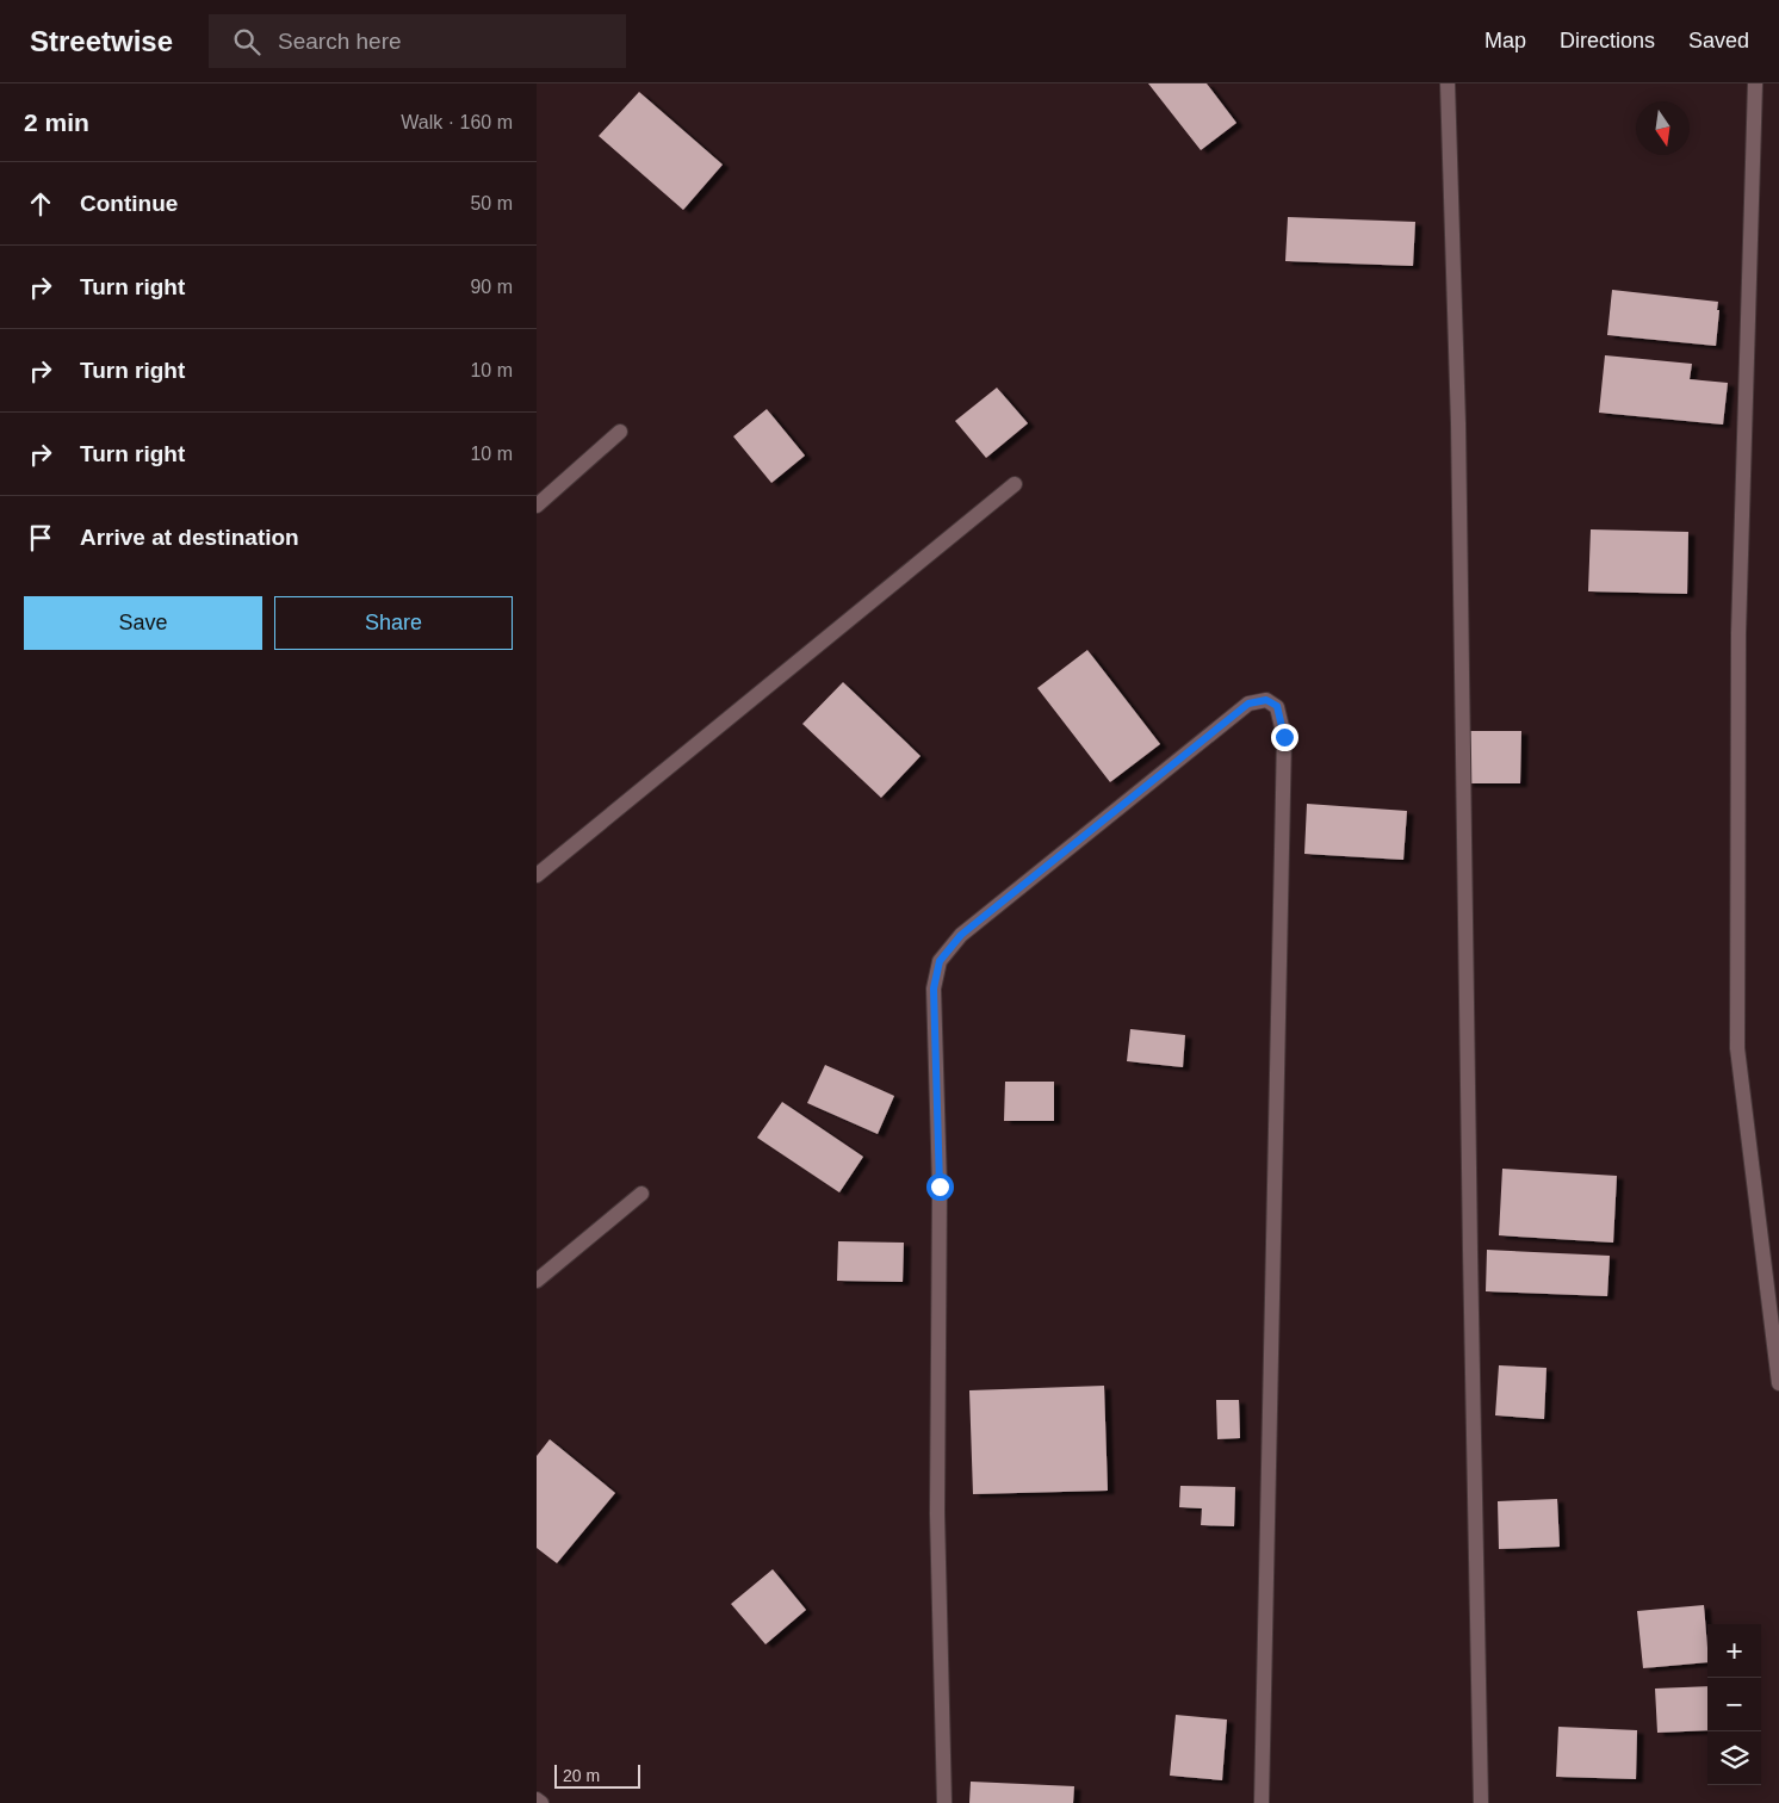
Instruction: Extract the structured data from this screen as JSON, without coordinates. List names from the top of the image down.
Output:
{
  "scale_bar": "20 m",
  "north": "bottom",
  "page": {
    "header": "Streetwise",
    "search": "Search here",
    "nav": ["Map", "Directions", "Saved"],
    "heading": ["2 min", "Walk · 160 m"],
    "list": [
      ["Continue", "50 m"],
      ["Turn right", "90 m"],
      ["Turn right", "10 m"],
      ["Turn right", "10 m"],
      "Arrive at destination"
    ],
    "buttons": ["Save", "Share"],
    "map_buttons": ["+", "−"],
    "scale": "20 m"
  }
}
